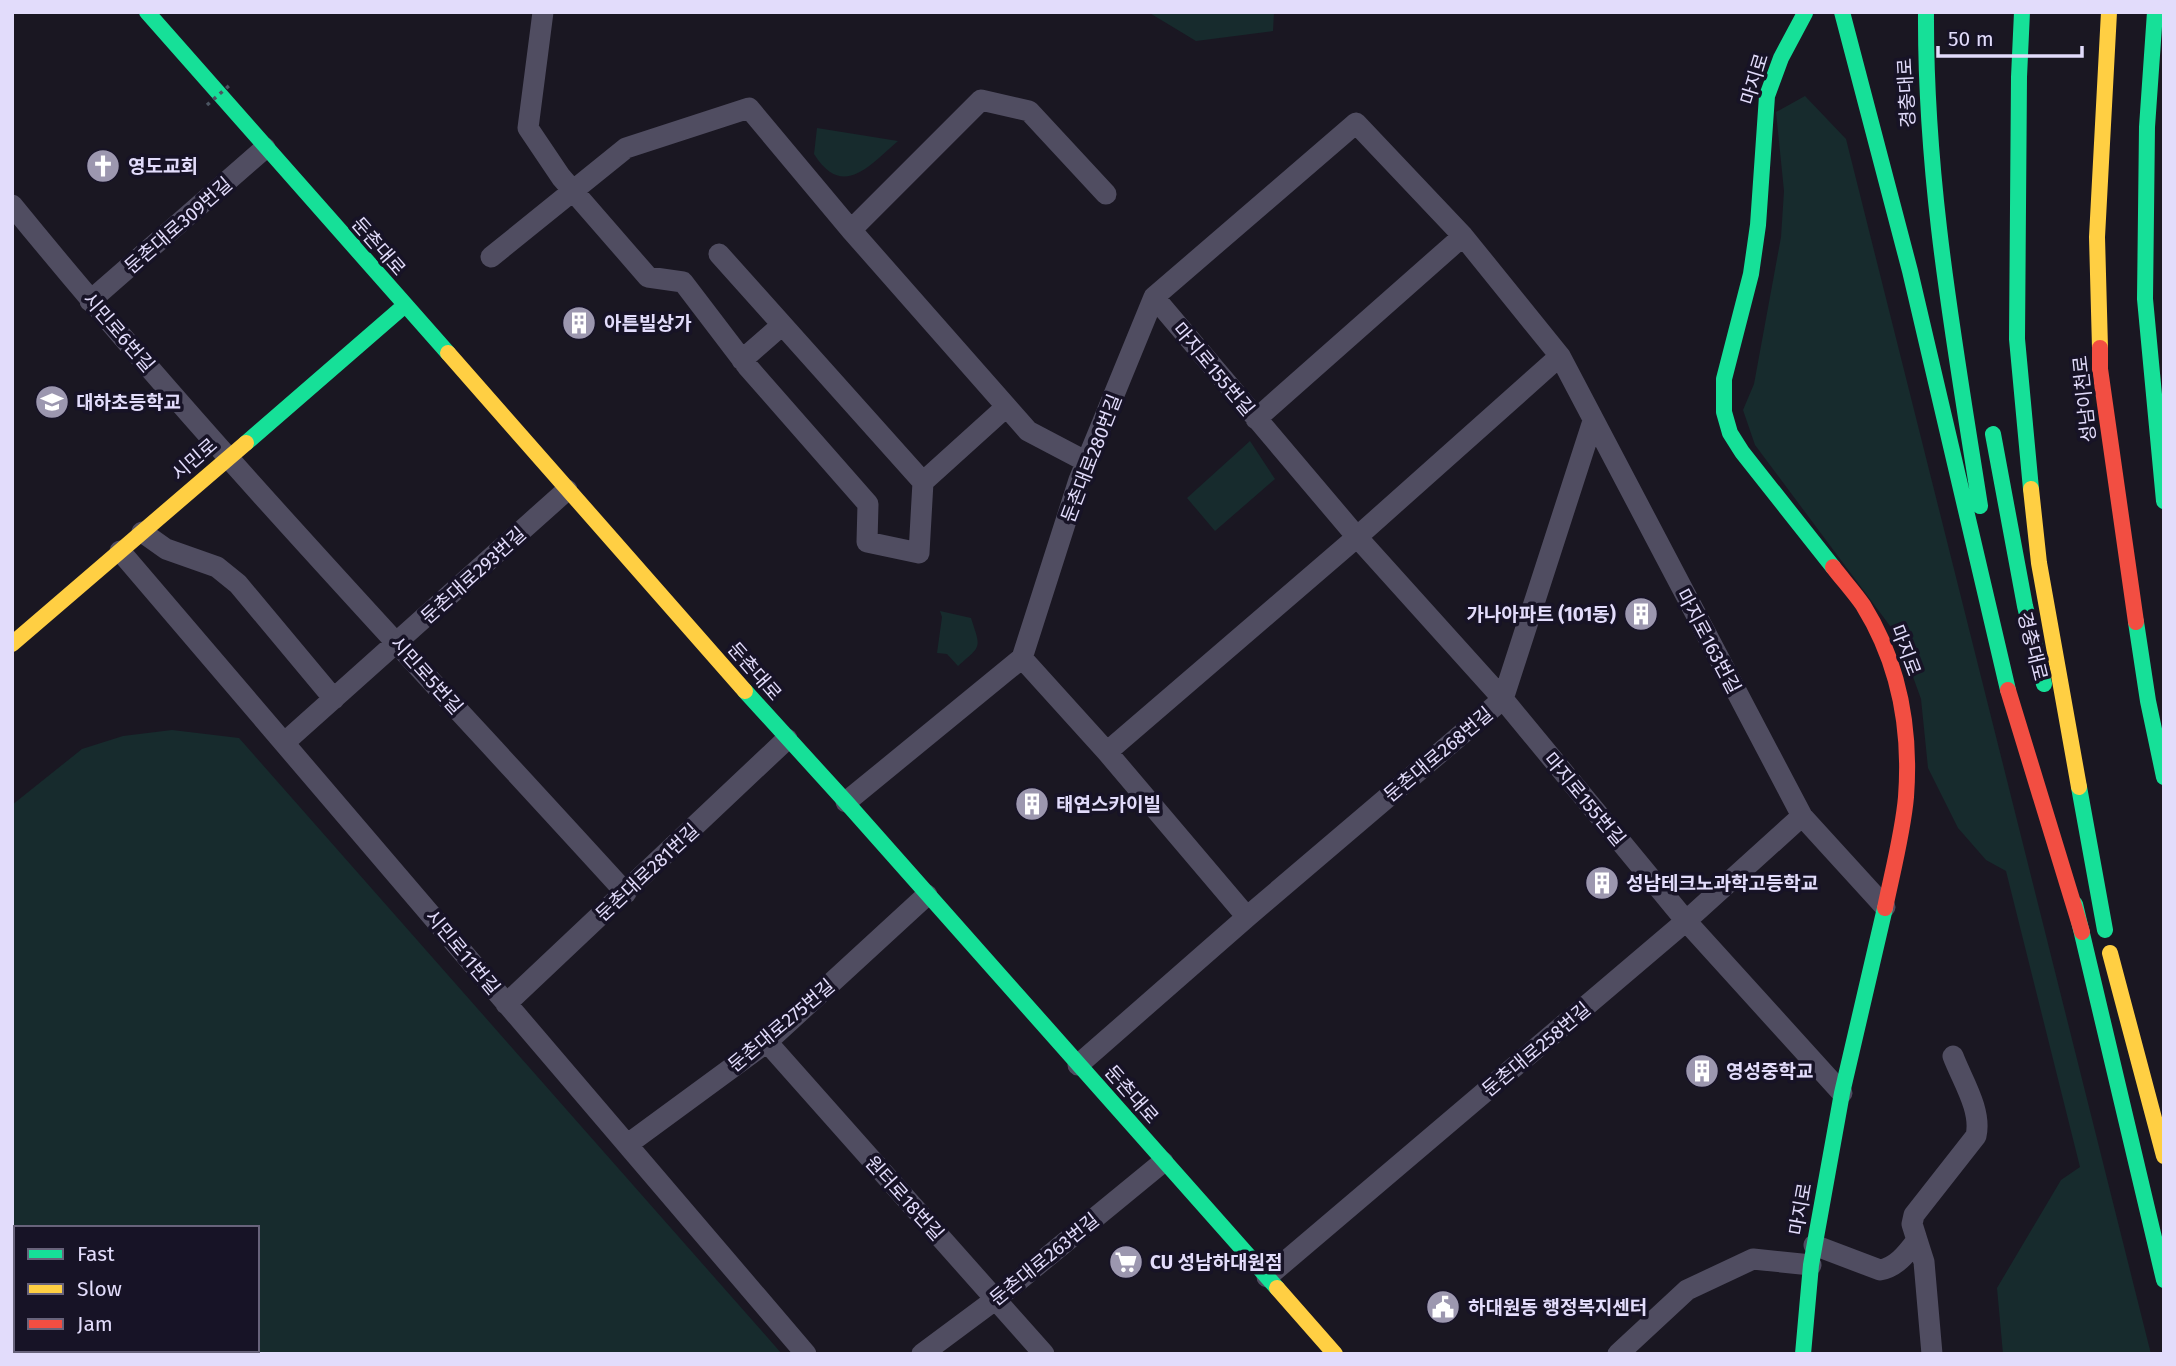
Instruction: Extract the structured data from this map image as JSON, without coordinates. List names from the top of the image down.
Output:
{
  "streets": {
    "main road": [
      "마지로",
      "경충대로",
      "둔촌대로",
      "성남이천로",
      "시민로"
    ],
    "street": [
      "둔촌대로309번길",
      "시민로6번길",
      "마지로155번길",
      "둔촌대로280번길",
      "둔촌대로293번길",
      "마지로163번길",
      "시민로5번길",
      "둔촌대로268번길",
      "둔촌대로281번길",
      "시민로11번길",
      "둔촌대로275번길",
      "둔촌대로258번길",
      "원터로18번길",
      "둔촌대로263번길"
    ]
  },
  "crossings": [
    ["마지로", "마지로155번길"],
    ["마지로", "마지로163번길"],
    ["둔촌대로309번길", "둔촌대로"],
    ["둔촌대로309번길", "시민로6번길"],
    ["둔촌대로", "시민로"],
    ["둔촌대로", "둔촌대로293번길"],
    ["둔촌대로", "둔촌대로268번길"],
    ["둔촌대로", "둔촌대로281번길"],
    ["둔촌대로", "둔촌대로275번길"],
    ["둔촌대로", "둔촌대로258번길"],
    ["둔촌대로", "둔촌대로263번길"],
    ["시민로6번길", "시민로"],
    ["시민로6번길", "시민로5번길"],
    ["마지로155번길", "둔촌대로280번길"],
    ["마지로155번길", "둔촌대로268번길"],
    ["마지로155번길", "둔촌대로258번길"],
    ["둔촌대로280번길", "마지로163번길"],
    ["시민로", "시민로5번길"],
    ["시민로", "시민로11번길"],
    ["둔촌대로293번길", "시민로5번길"],
    ["둔촌대로293번길", "시민로11번길"],
    ["마지로163번길", "둔촌대로268번길"],
    ["마지로163번길", "둔촌대로258번길"],
    ["시민로5번길", "둔촌대로281번길"],
    ["둔촌대로281번길", "시민로11번길"],
    ["시민로11번길", "둔촌대로275번길"],
    ["둔촌대로275번길", "원터로18번길"],
    ["원터로18번길", "둔촌대로263번길"]
  ],
  "places": {
    "church": ["영도교회"],
    "building": [
      "아튼빌상가",
      "가나아파트 (101동)",
      "태연스카이빌",
      "성남테크노과학고등학교",
      "영성중학교"
    ],
    "school or university": ["대하초등학교"],
    "supermarket": ["CU 성남하대원점"],
    "public building": ["하대원동 행정복지센터"]
  },
  "legend": ["Fast", "Slow", "Jam"],
  "scale_bar": "50 m"
}
